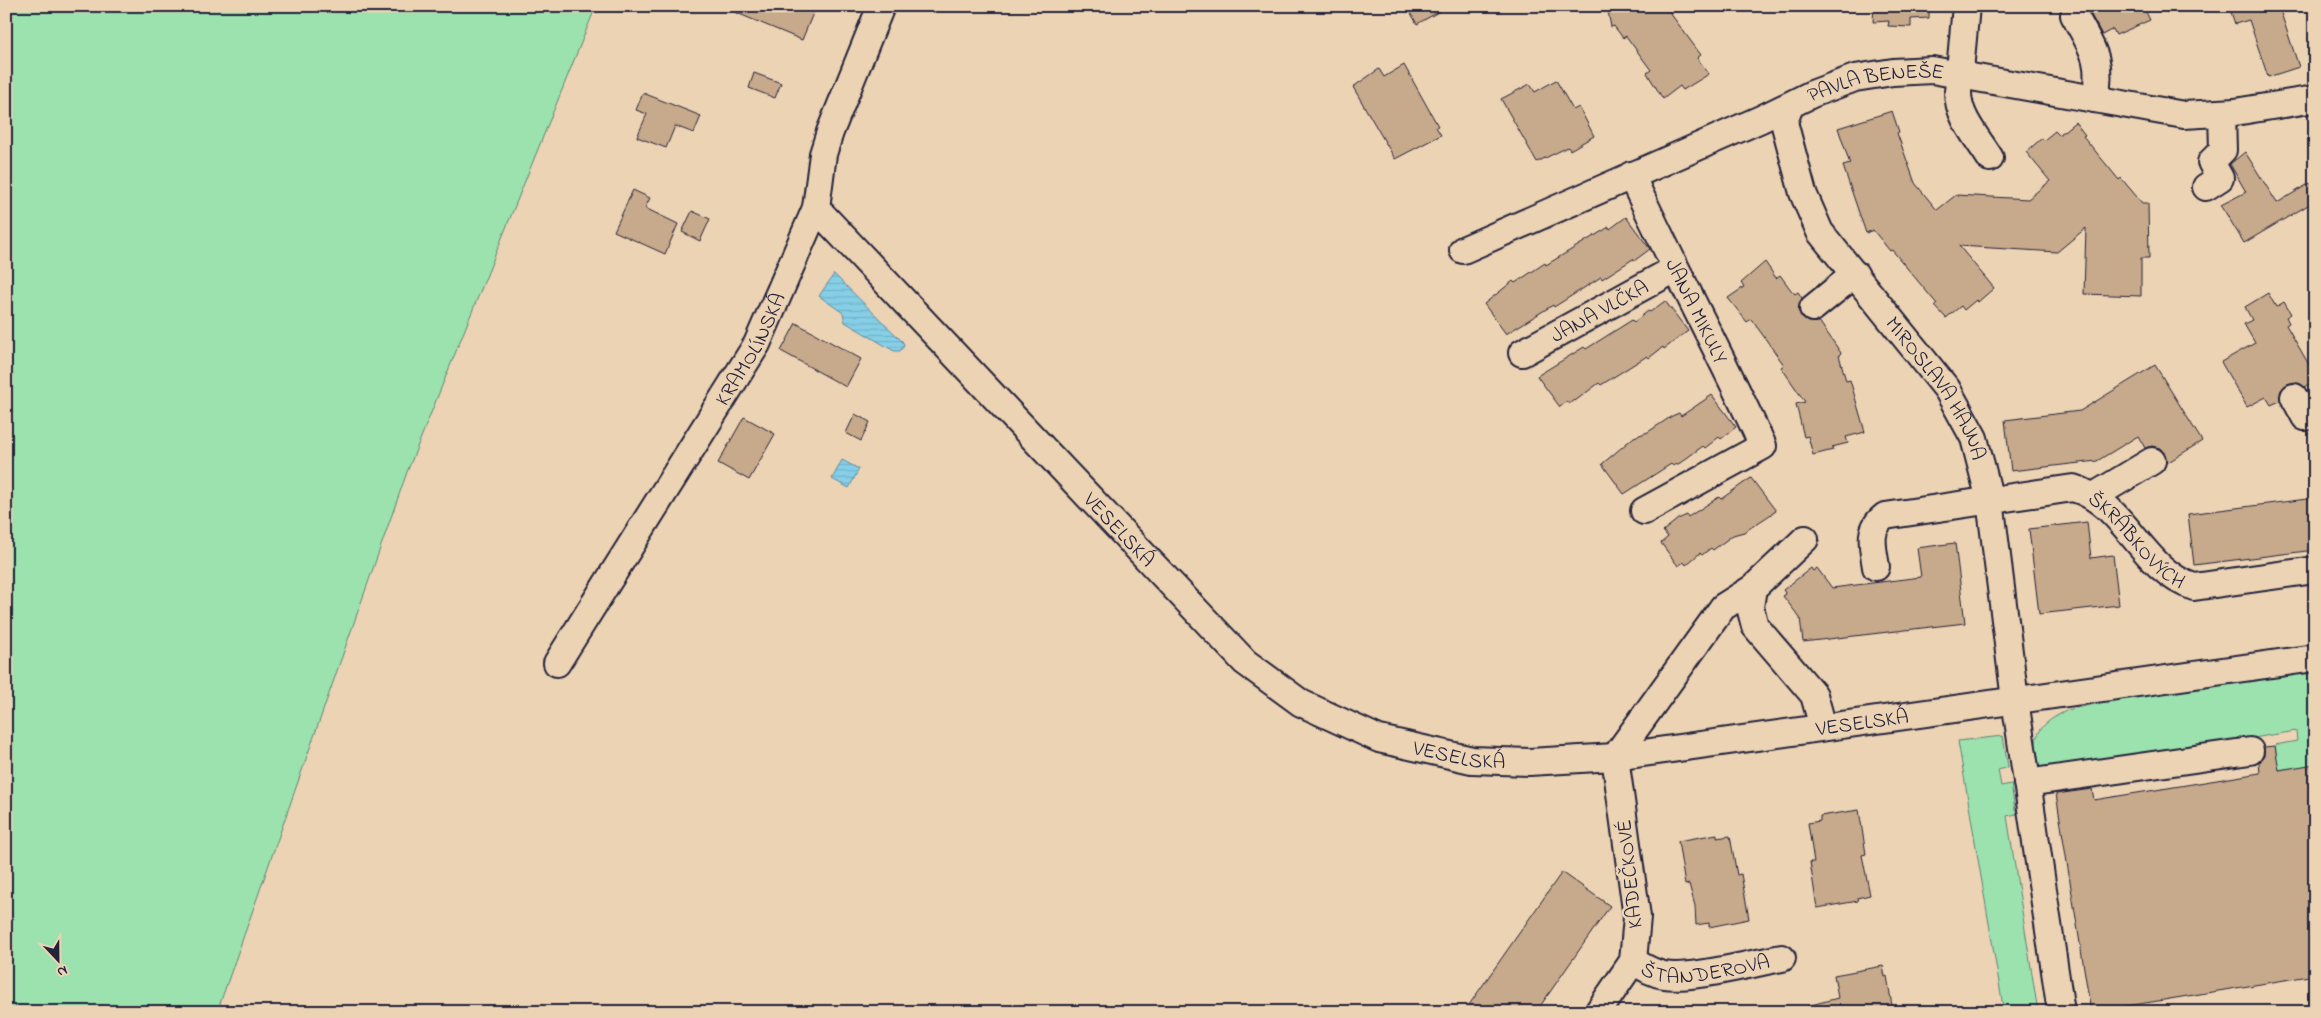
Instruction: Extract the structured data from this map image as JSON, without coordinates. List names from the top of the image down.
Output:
{
  "streets": {
    "street": [
      "PAVLA BENEŠE",
      "JANA MIKULY",
      "JANA VLČKA",
      "KRAMOLÍNSKÁ",
      "MIROSLAVA HAJNA",
      "VESELSKÁ",
      "ŠKRÁBKOVÝCH",
      "KADEČKOVÉ",
      "ŠTANDEROVA"
    ]
  },
  "crossings": [
    ["PAVLA BENEŠE", "JANA MIKULY"],
    ["PAVLA BENEŠE", "MIROSLAVA HAJNA"],
    ["JANA MIKULY", "JANA VLČKA"],
    ["KRAMOLÍNSKÁ", "VESELSKÁ"],
    ["MIROSLAVA HAJNA", "VESELSKÁ"],
    ["MIROSLAVA HAJNA", "ŠKRÁBKOVÝCH"],
    ["VESELSKÁ", "KADEČKOVÉ"],
    ["KADEČKOVÉ", "ŠTANDEROVA"]
  ],
  "north": "bottom"
}
